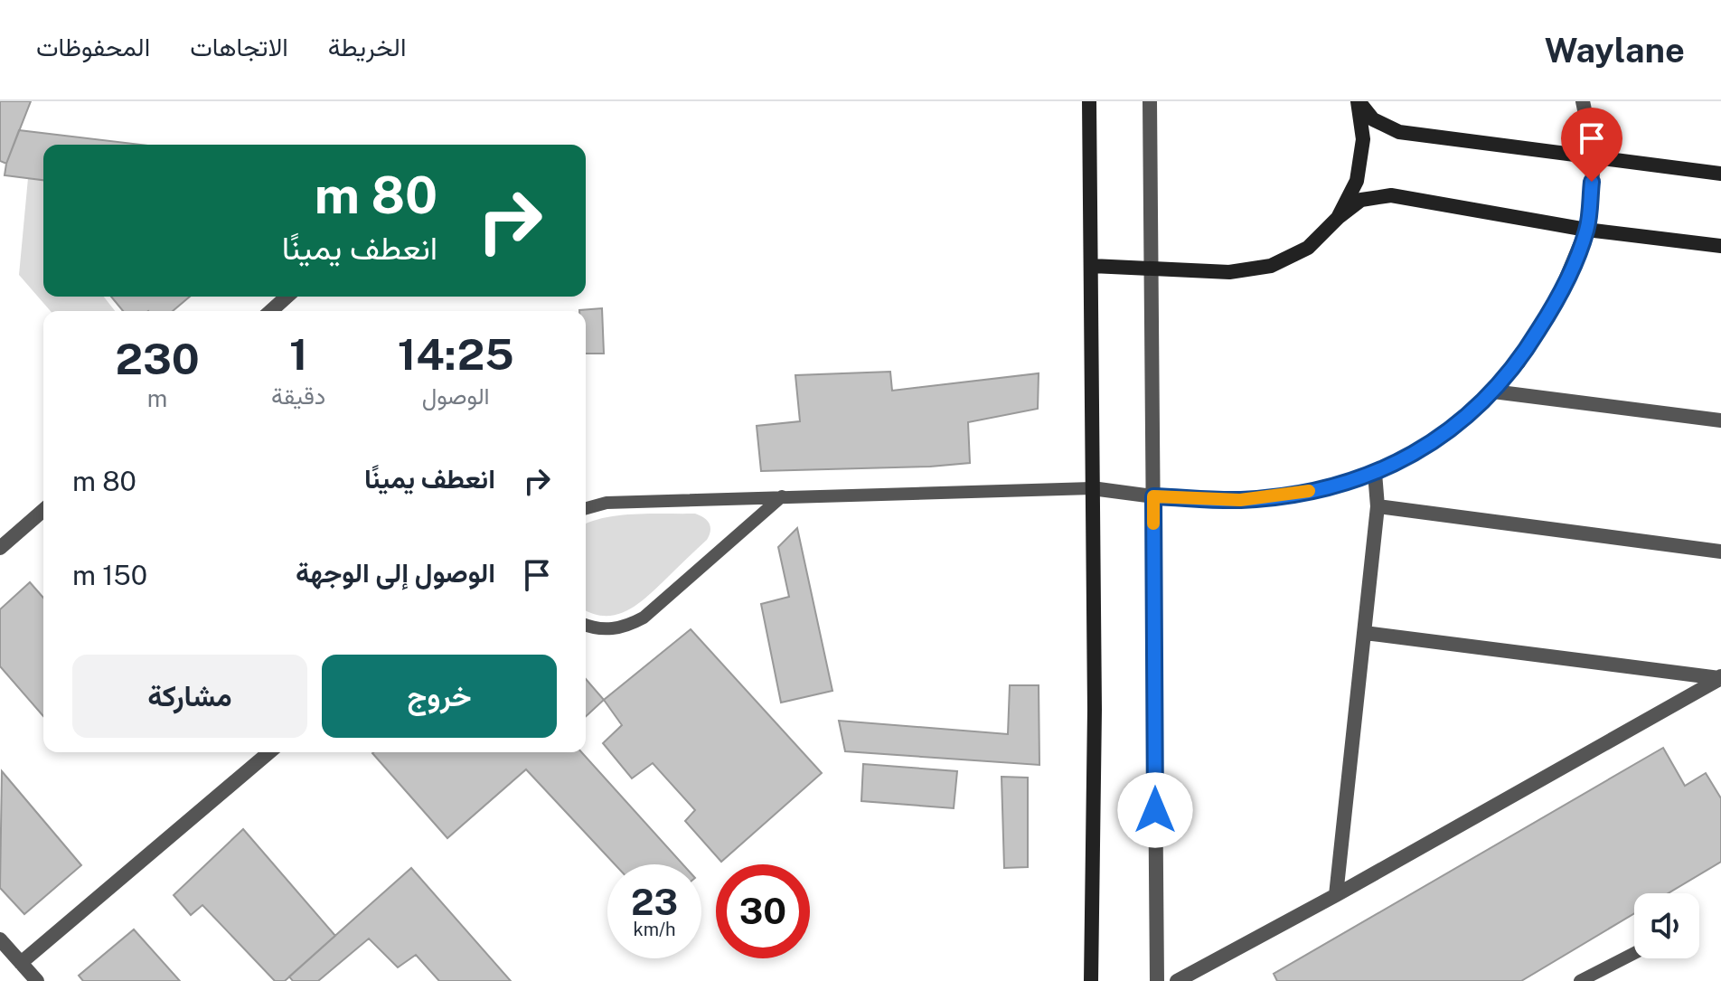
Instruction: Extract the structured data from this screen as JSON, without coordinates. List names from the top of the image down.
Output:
{
  "page": {
    "header": "Waylane",
    "nav": ["الخريطة", "الاتجاهات", "المحفوظات"],
    "turn": ["80 m", "انعطف يمينًا"],
    "eta": [
      "14:25",
      "الوصول",
      "1",
      "دقيقة",
      "230",
      "m"
    ],
    "list": [
      {
        "name": "انعطف يمينًا",
        "value": "80 m"
      },
      {
        "name": "الوصول إلى الوجهة",
        "value": "150 m"
      }
    ],
    "buttons": ["خروج", "مشاركة"],
    "speed": "23 km/h",
    "limit": "30"
  }
}
